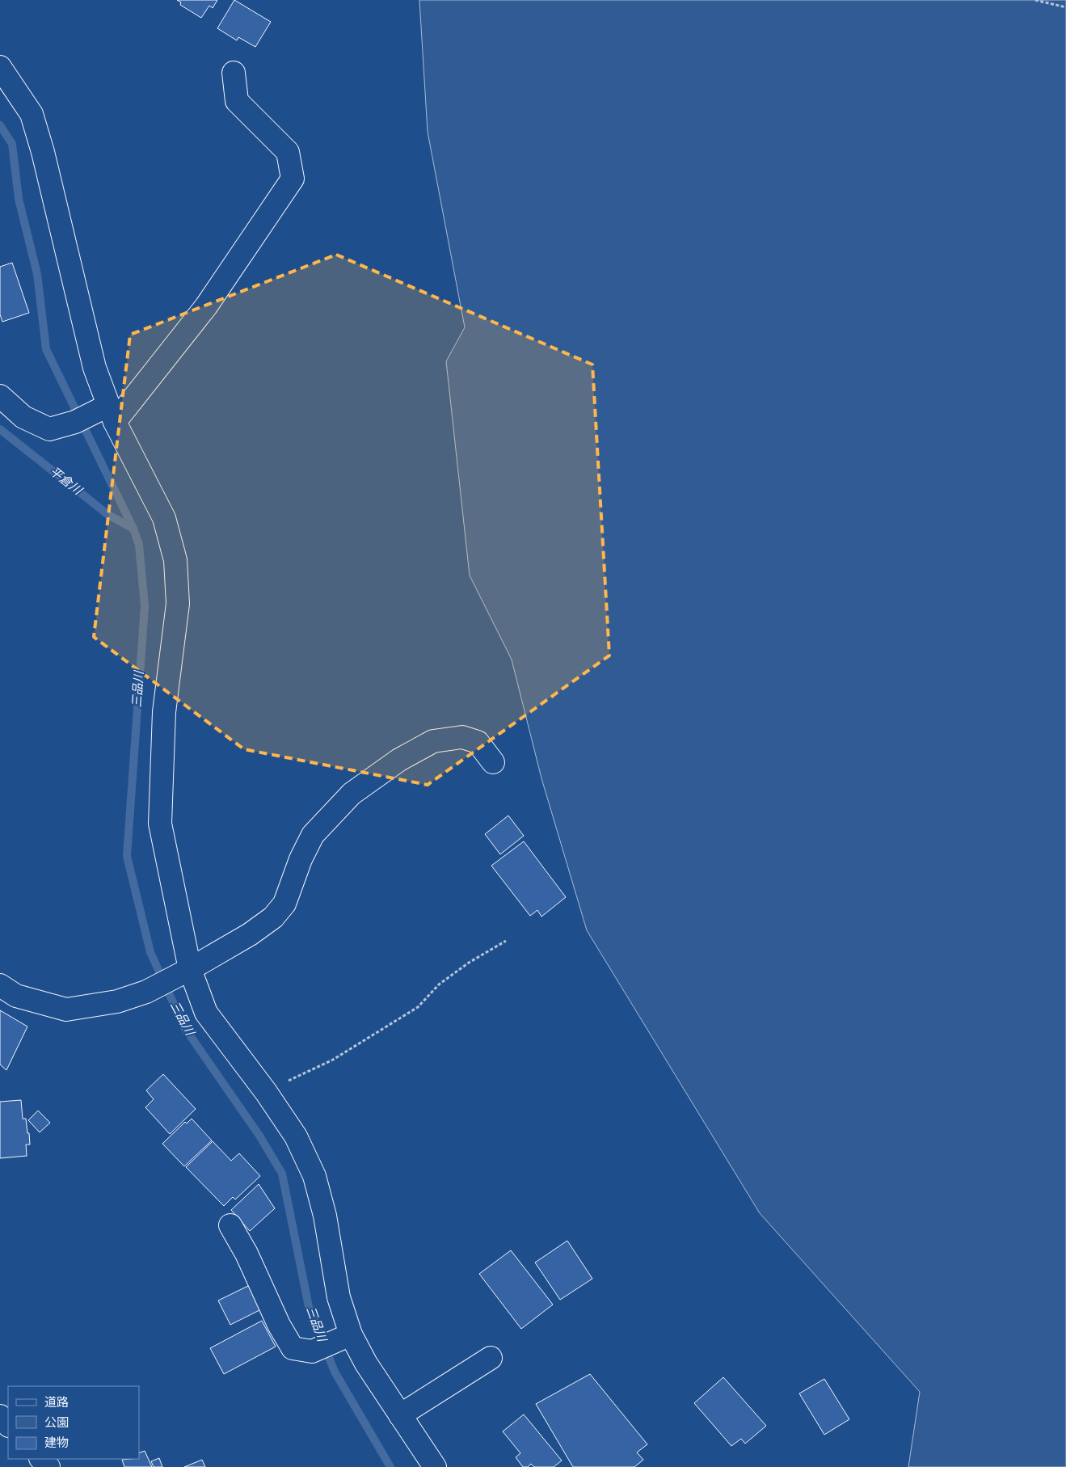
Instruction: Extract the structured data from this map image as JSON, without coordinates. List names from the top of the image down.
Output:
{
  "water": ["平倉川", "三品川"],
  "legend": ["道路", "公園", "建物"]
}
